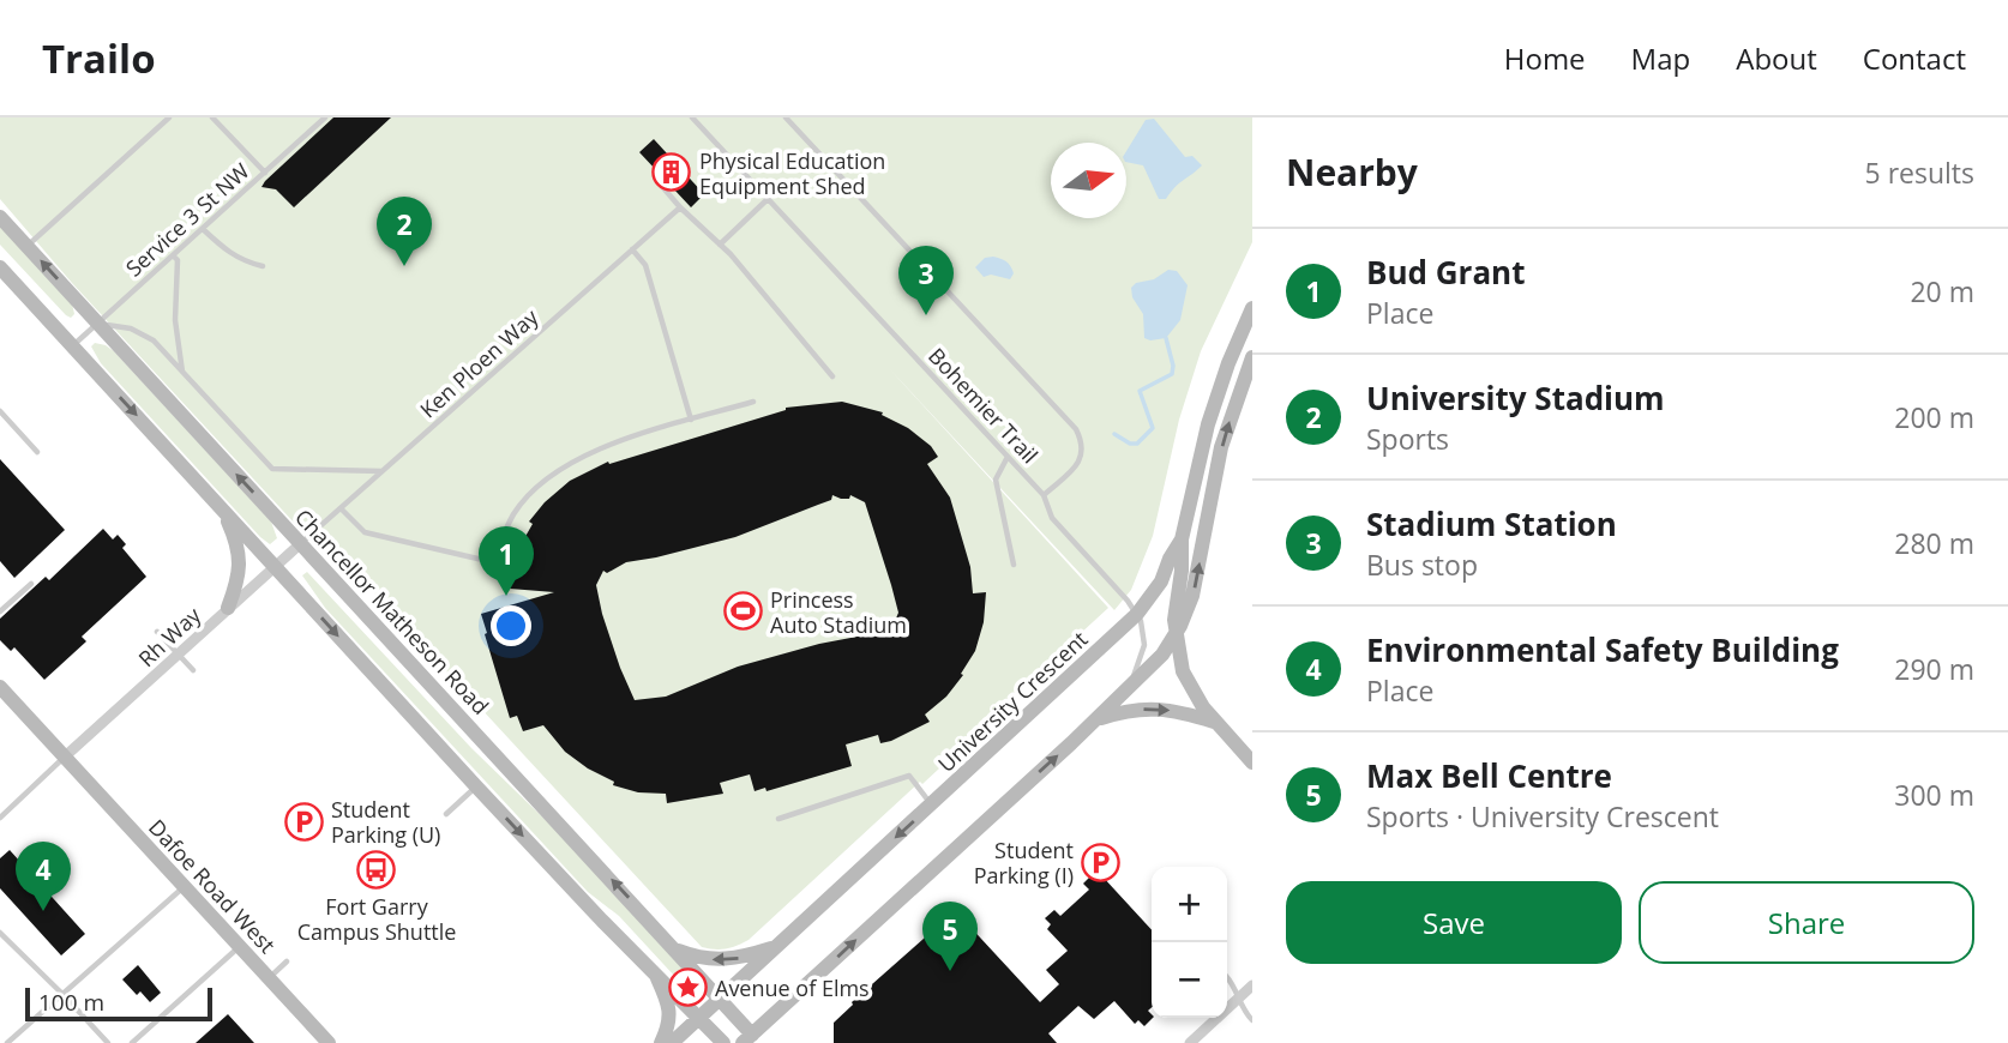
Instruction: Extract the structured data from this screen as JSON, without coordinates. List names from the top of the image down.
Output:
{
  "streets": {
    "main road": ["Chancellor Matheson Road", "University Crescent", "Dafoe Road West"],
    "street": ["Rh Way"],
    "lane": ["Service 3 St NW", "Ken Ploen Way", "Bohemier Trail"]
  },
  "crossings": [
    ["Service 3 St NW", "Chancellor Matheson Road"],
    ["Ken Ploen Way", "Chancellor Matheson Road"],
    ["Ken Ploen Way", "Rh Way"],
    ["Bohemier Trail", "University Crescent"],
    ["Chancellor Matheson Road", "Rh Way"],
    ["Chancellor Matheson Road", "University Crescent"],
    ["Rh Way", "Dafoe Road West"]
  ],
  "places": {
    "building": ["Physical Education Equipment Shed"],
    "sports": ["Princess Auto Stadium"],
    "parking": ["Student Parking (U)", "Student Parking (I)"],
    "bus stop": ["Fort Garry Campus Shuttle"],
    "place": ["Avenue of Elms"]
  },
  "scale_bar": "100 m",
  "north": "right",
  "page": {
    "header": "Trailo",
    "nav": [
      "Home",
      "Map",
      "About",
      "Contact"
    ],
    "heading": ["Nearby", "5 results"],
    "pins": [
      "2",
      "3",
      "1",
      "4",
      "5"
    ],
    "list": [
      {
        "mark": "1",
        "name": "Bud Grant",
        "note": "Place",
        "value": "20 m"
      },
      {
        "mark": "2",
        "name": "University Stadium",
        "note": "Sports",
        "value": "200 m"
      },
      {
        "mark": "3",
        "name": "Stadium Station",
        "note": "Bus stop",
        "value": "280 m"
      },
      {
        "mark": "4",
        "name": "Environmental Safety Building",
        "note": "Place",
        "value": "290 m"
      },
      {
        "mark": "5",
        "name": "Max Bell Centre",
        "note": "Sports · University Crescent",
        "value": "300 m"
      }
    ],
    "buttons": ["Save", "Share"],
    "map_buttons": ["+", "−"],
    "scale": "100 m"
  }
}
